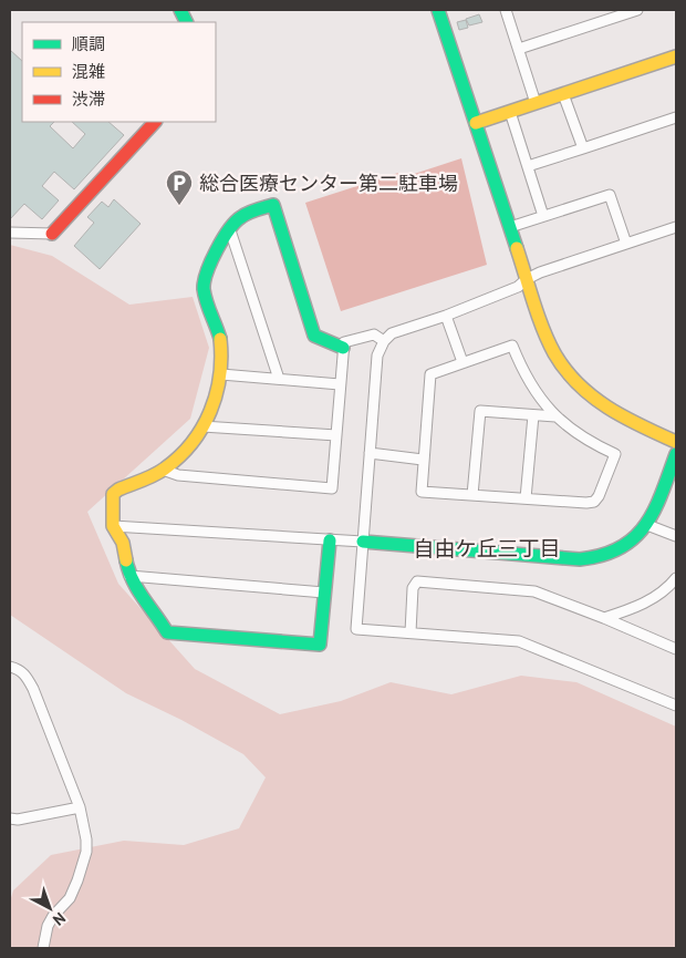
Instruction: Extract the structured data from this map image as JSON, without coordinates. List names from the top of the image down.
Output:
{
  "districts": ["自由ケ丘三丁目"],
  "places": {
    "parking": ["総合医療センター第二駐車場"]
  },
  "legend": ["順調", "混雑", "渋滞"],
  "north": "bottom right"
}
